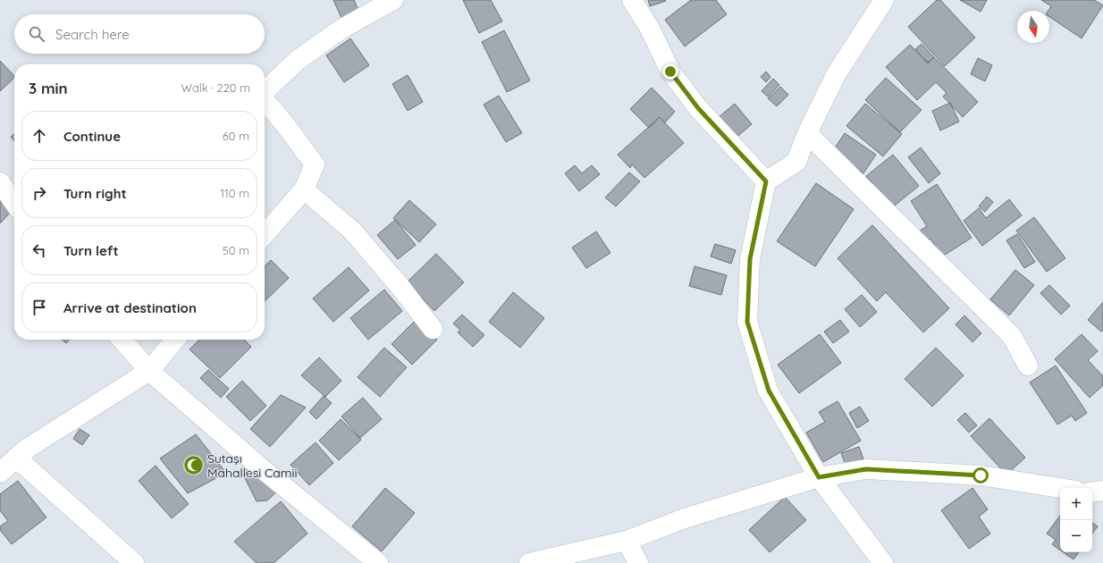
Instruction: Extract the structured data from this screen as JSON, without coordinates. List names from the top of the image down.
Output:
{
  "places": {
    "mosque": ["Sutaşı Mahallesi Camii"]
  },
  "north": "bottom",
  "page": {
    "search": "Search here",
    "heading": ["3 min", "Walk · 220 m"],
    "list": [
      ["Continue", "60 m"],
      ["Turn right", "110 m"],
      ["Turn left", "50 m"],
      "Arrive at destination"
    ],
    "map_buttons": ["+", "−"]
  }
}
